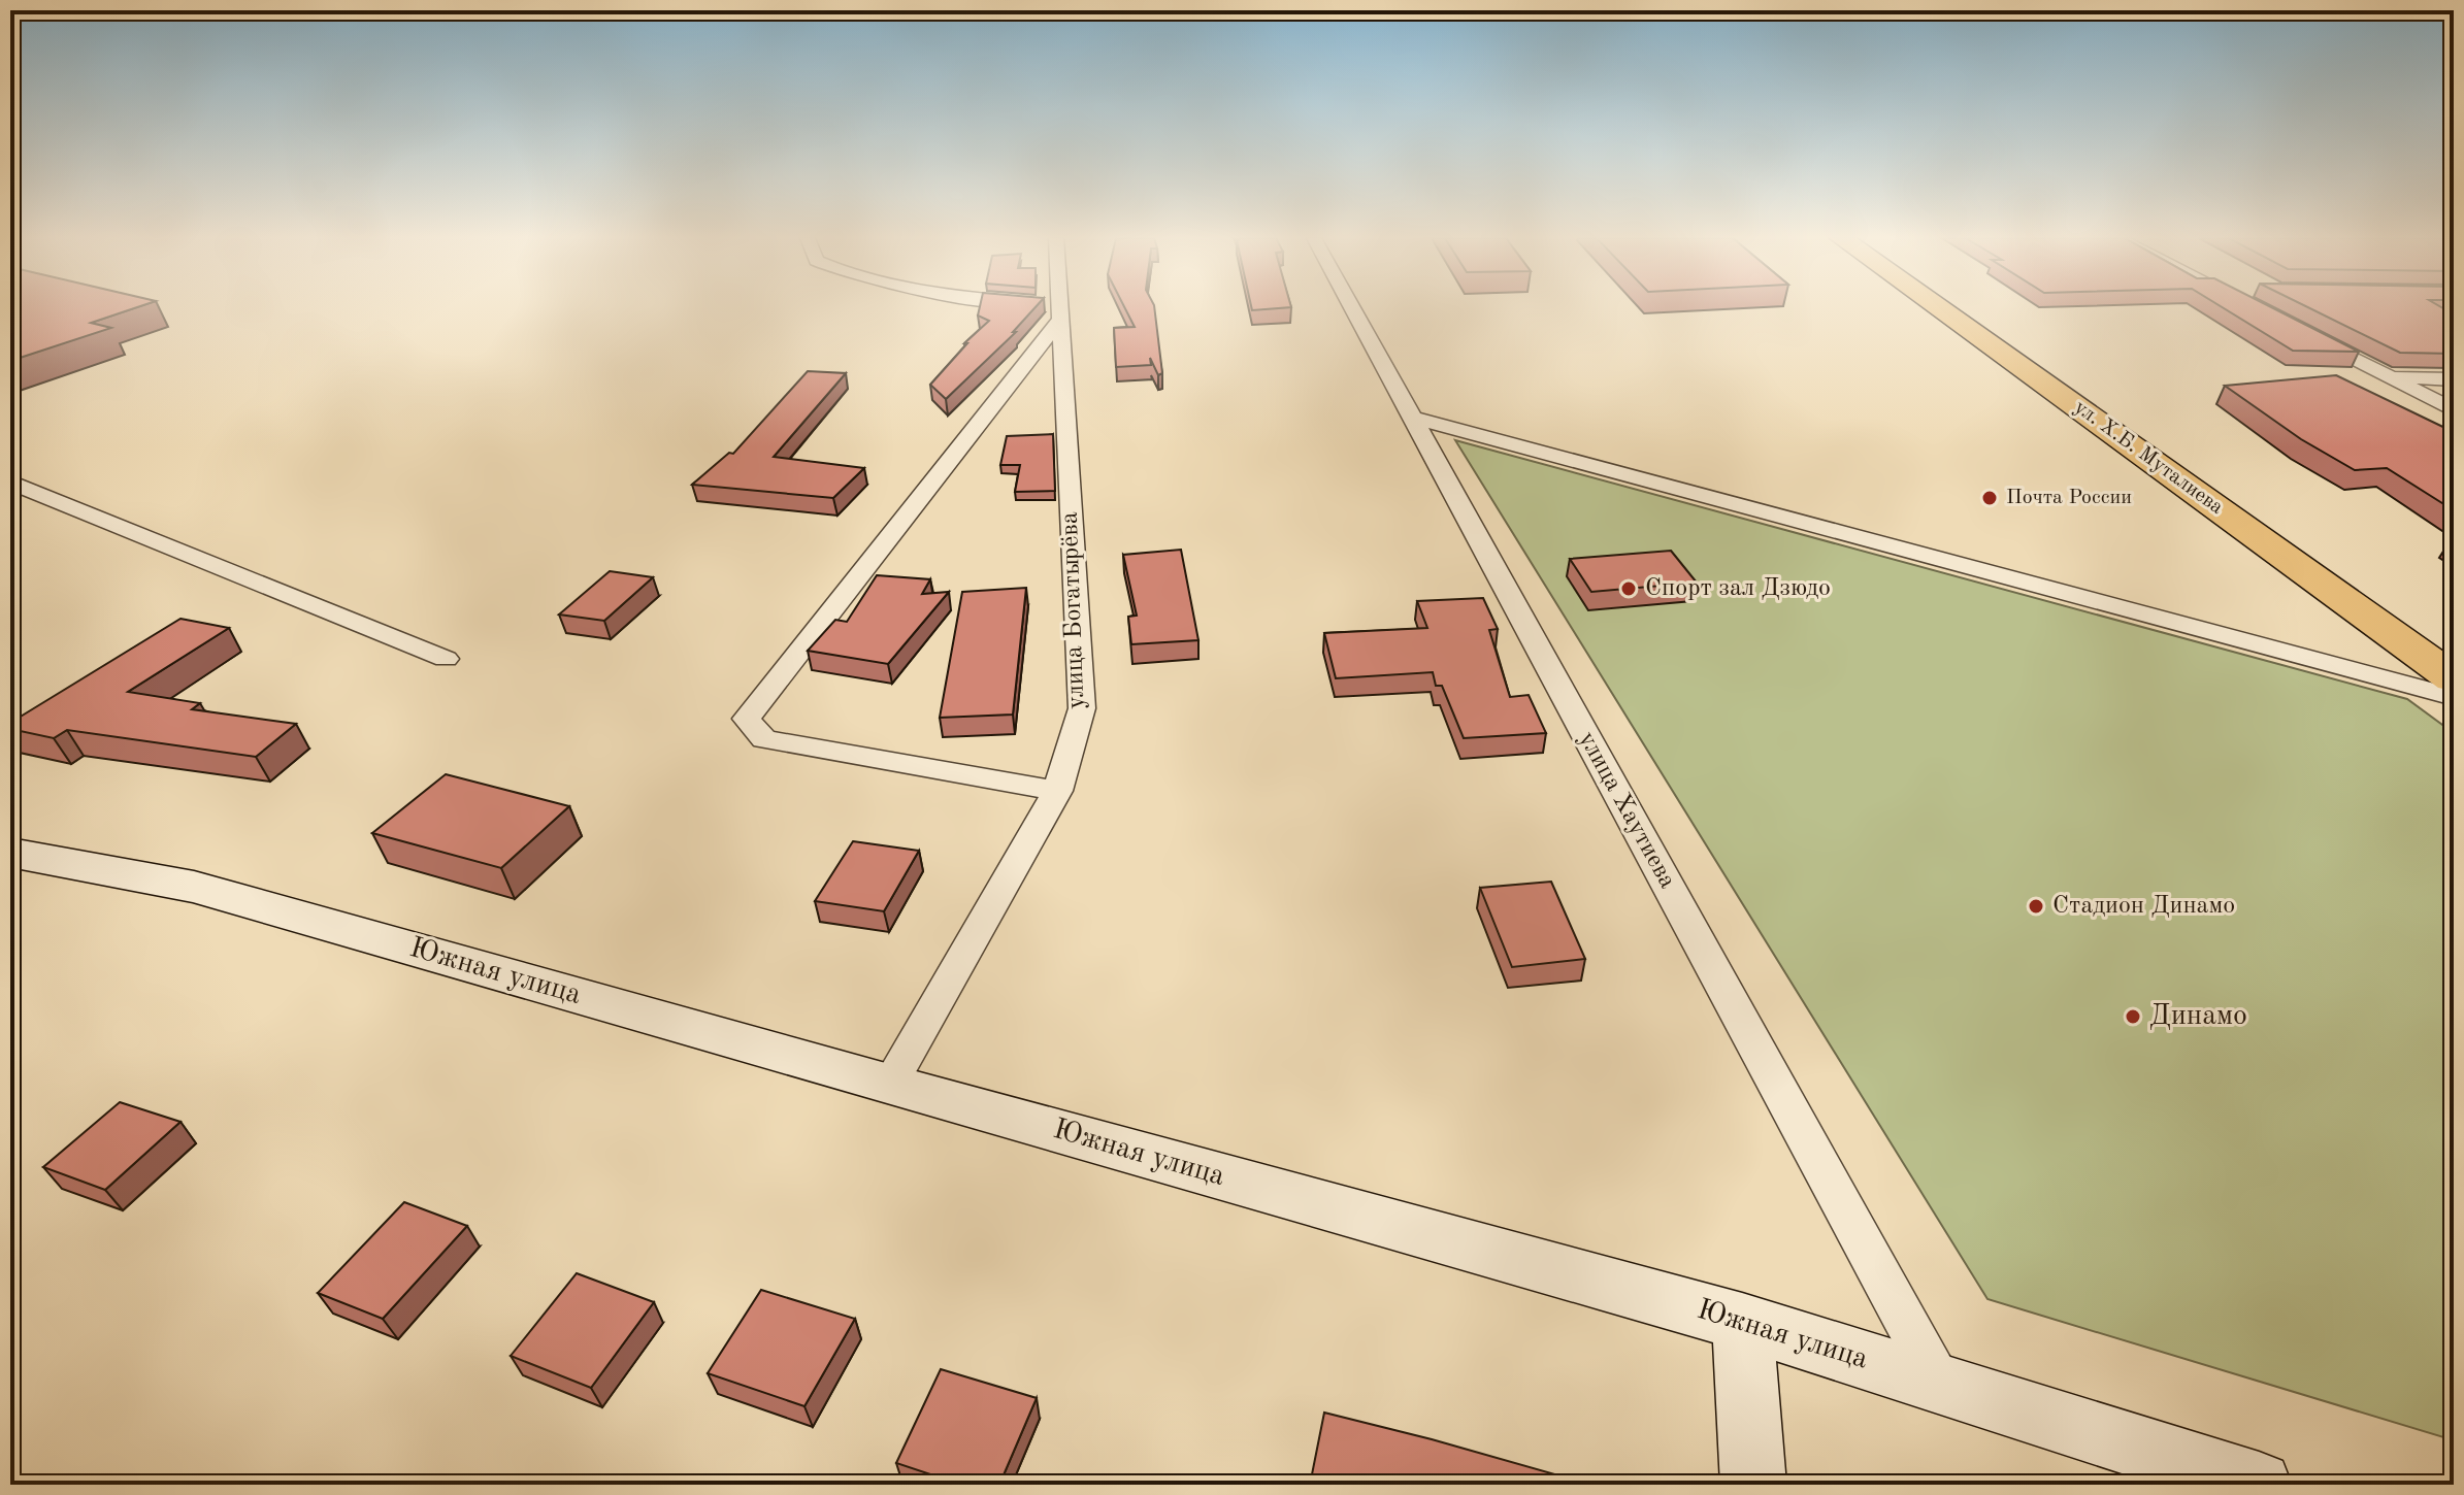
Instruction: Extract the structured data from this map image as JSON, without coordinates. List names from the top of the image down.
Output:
{
  "streets": {
    "main road": ["ул. Х.Б. Муталиева"],
    "street": ["улица Богатырёва", "улица Хаутиева", "Южная улица"]
  },
  "crossings": [
    ["улица Богатырёва", "Южная улица"],
    ["улица Хаутиева", "Южная улица"]
  ],
  "places": [
    "Почта России",
    "Спорт зал Дзюдо",
    "Стадион Динамо",
    "Динамо"
  ]
}
